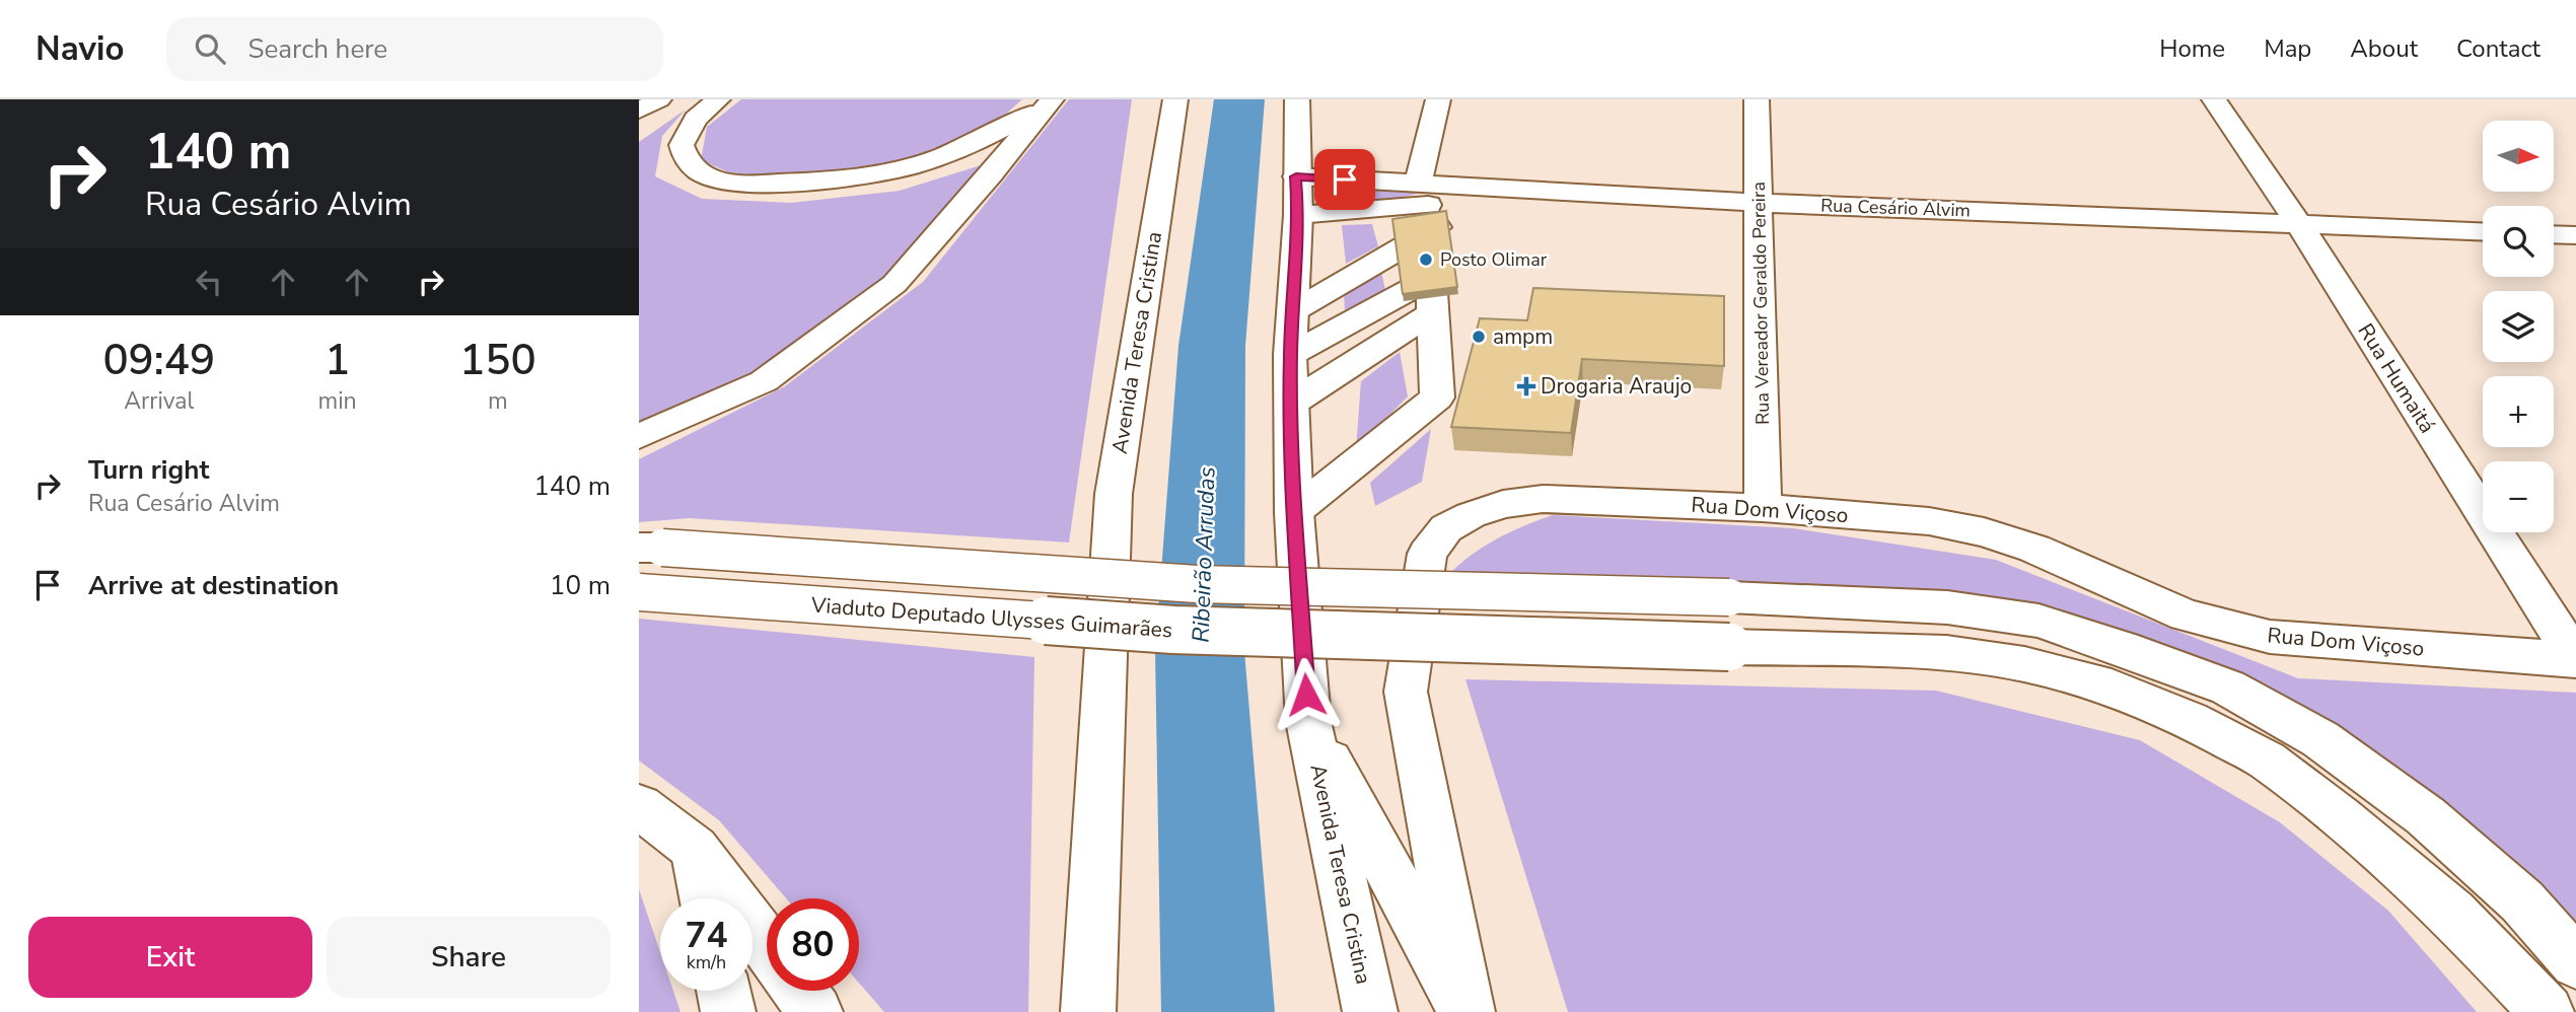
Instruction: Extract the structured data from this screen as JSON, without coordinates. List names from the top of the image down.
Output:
{
  "streets": {
    "main road": [
      "Rua Cesário Alvim",
      "Rua Vereador Geraldo Pereira",
      "Avenida Teresa Cristina",
      "Rua Humaitá",
      "Rua Dom Viçoso",
      "Viaduto Deputado Ulysses Guimarães"
    ]
  },
  "crossings": [
    ["Rua Cesário Alvim", "Rua Vereador Geraldo Pereira"],
    ["Rua Cesário Alvim", "Avenida Teresa Cristina"],
    ["Rua Cesário Alvim", "Rua Humaitá"],
    ["Rua Vereador Geraldo Pereira", "Rua Dom Viçoso"],
    ["Rua Humaitá", "Rua Dom Viçoso"]
  ],
  "water": ["Ribeirão Arrudas"],
  "places": {
    "other": ["Posto Olimar", "ampm"],
    "health": ["Drogaria Araujo"]
  },
  "north": "right",
  "page": {
    "header": "Navio",
    "search": "Search here",
    "nav": [
      "Home",
      "Map",
      "About",
      "Contact"
    ],
    "turn": ["140 m", "Rua Cesário Alvim"],
    "map_buttons": ["+", "−"],
    "eta": [
      "09:49",
      "Arrival",
      "1",
      "min",
      "150",
      "m"
    ],
    "list": [
      {
        "name": "Turn right",
        "note": "Rua Cesário Alvim",
        "value": "140 m"
      },
      {
        "name": "Arrive at destination",
        "value": "10 m"
      }
    ],
    "speed": "74 km/h",
    "limit": "80",
    "buttons": ["Exit", "Share"]
  }
}
